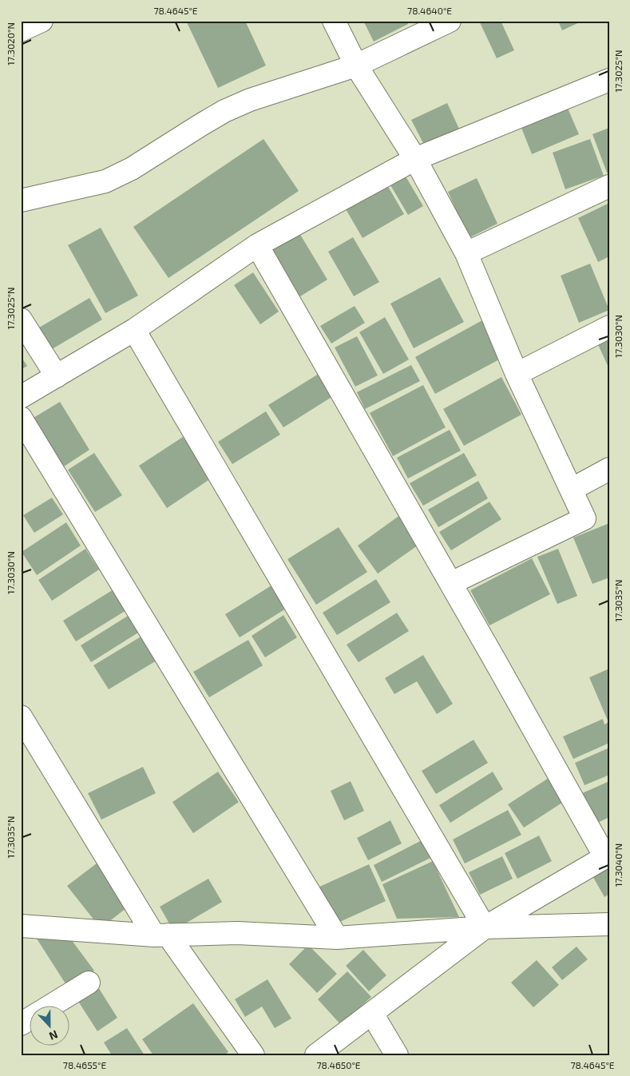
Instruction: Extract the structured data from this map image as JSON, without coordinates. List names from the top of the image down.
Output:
{
  "north": "bottom",
  "coordinates": [
    "78.4645°E",
    "78.4640°E",
    "17.3020°N",
    "17.3025°N",
    "17.3030°N",
    "17.3035°N",
    "17.3040°N",
    "78.4655°E",
    "78.4650°E"
  ]
}
